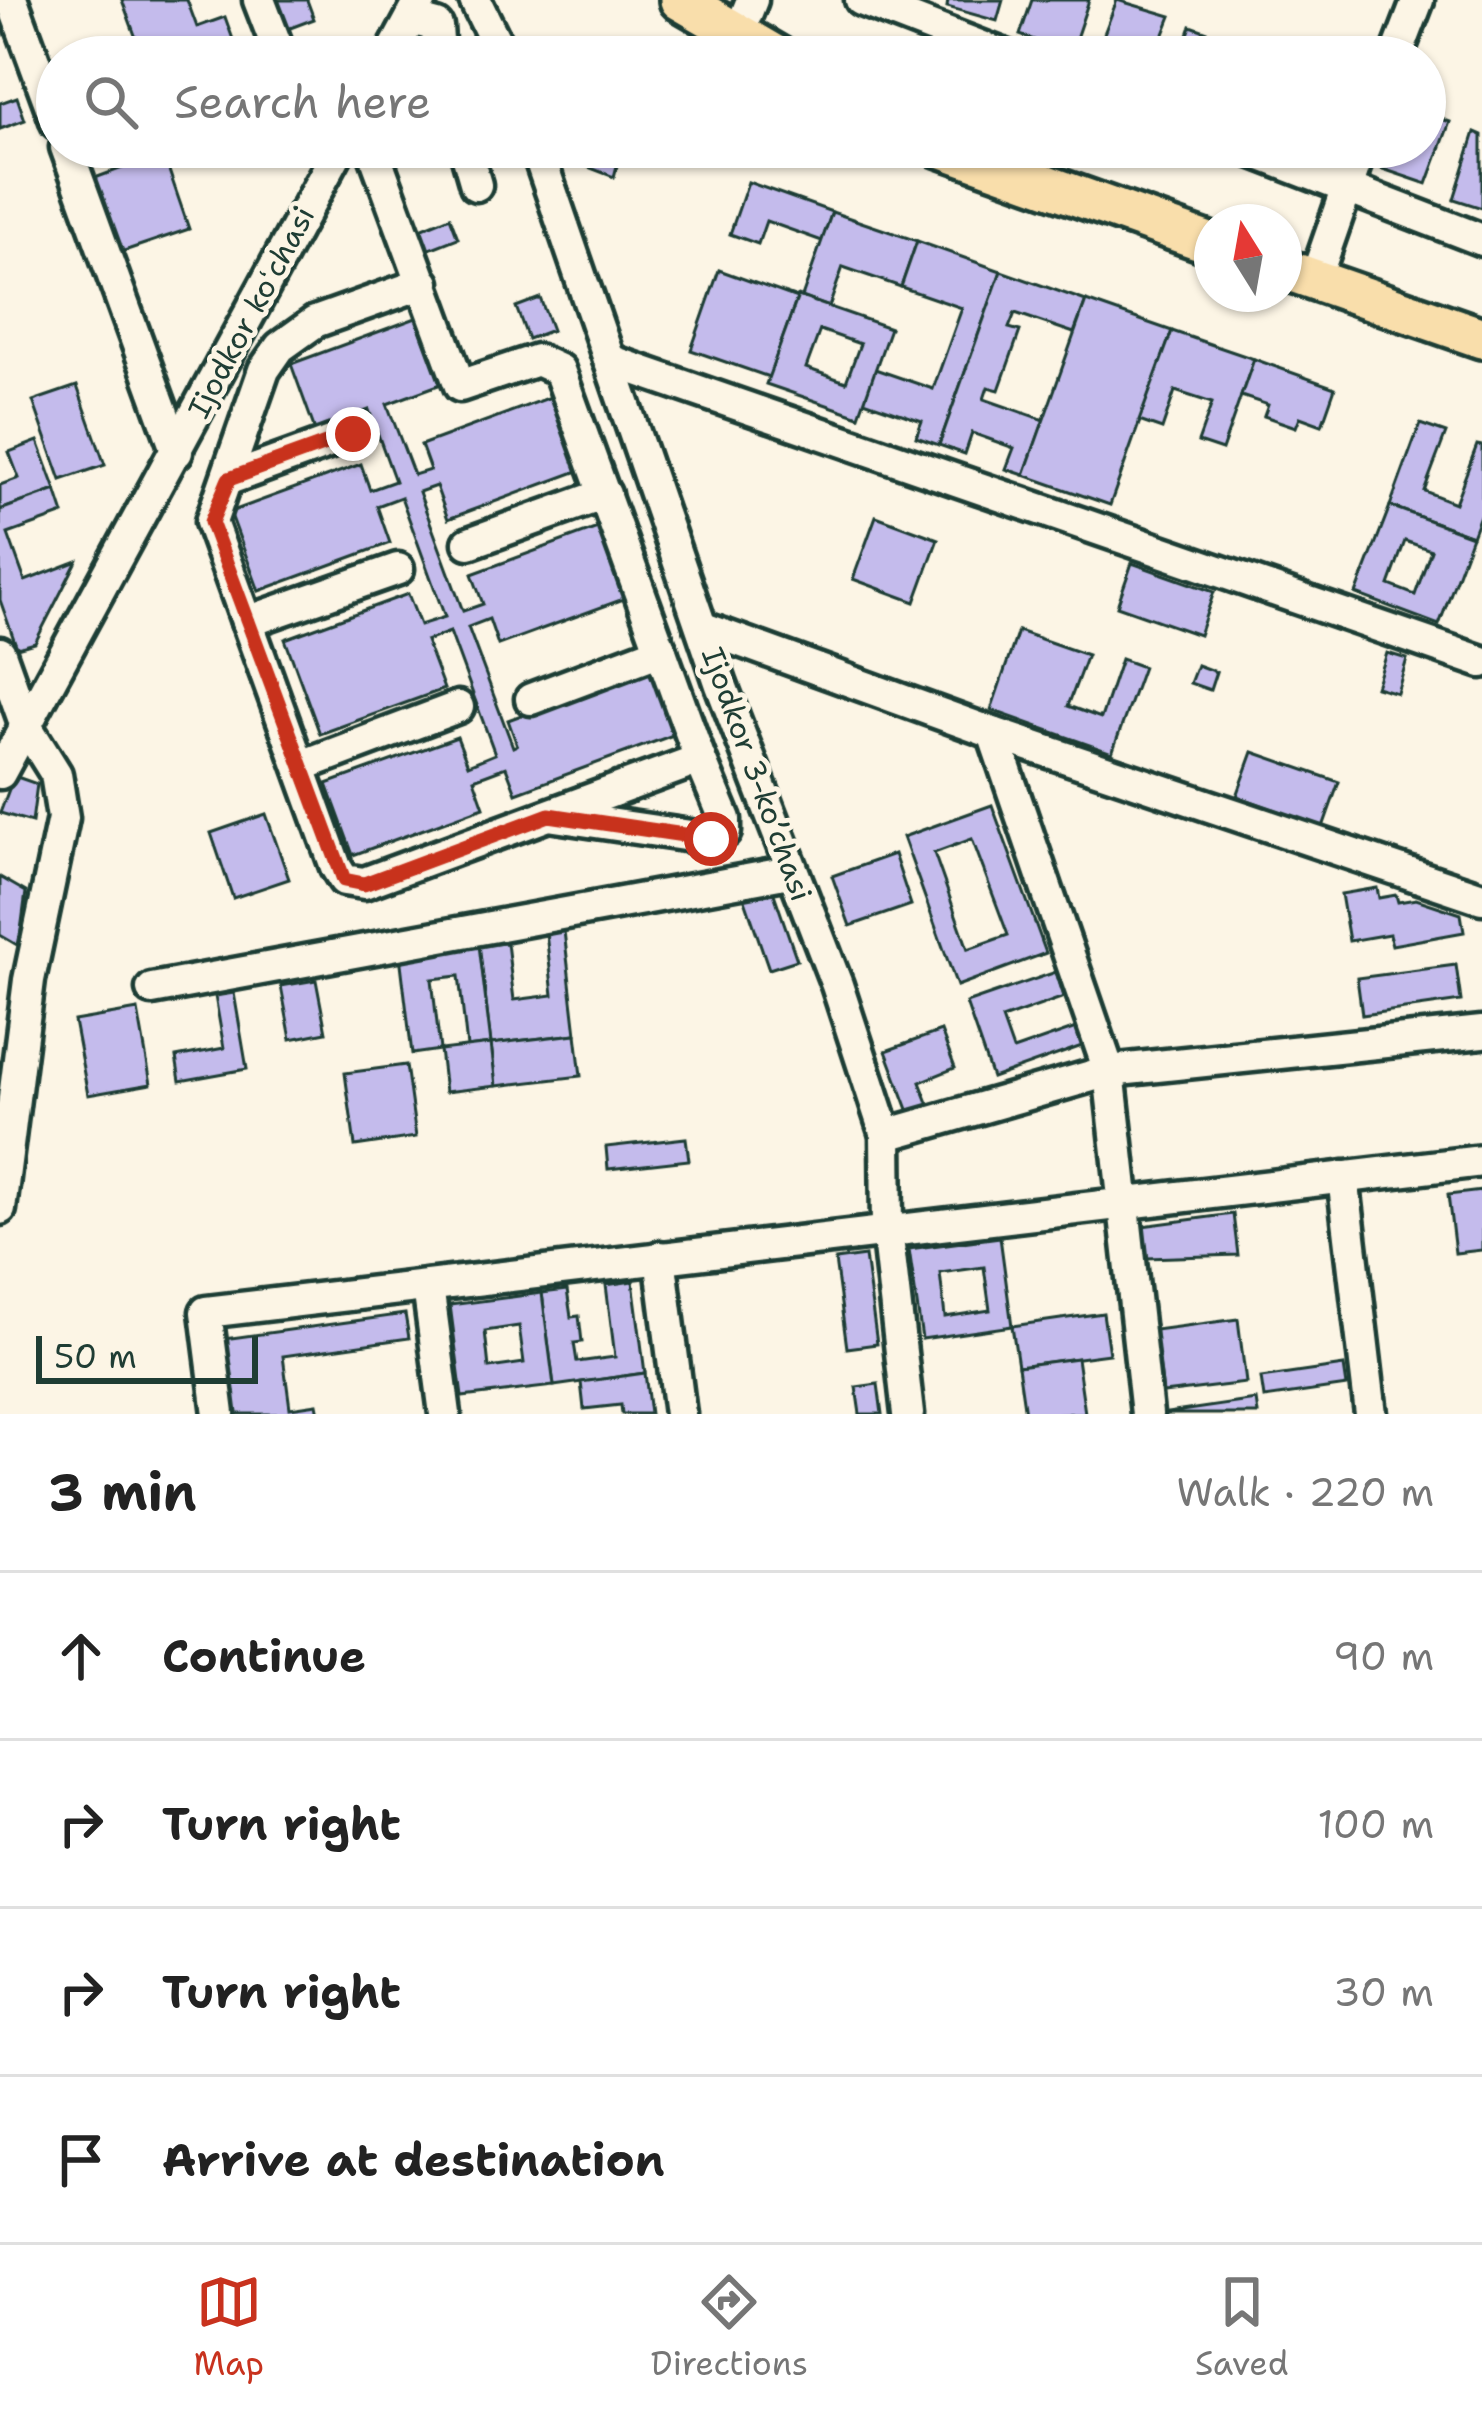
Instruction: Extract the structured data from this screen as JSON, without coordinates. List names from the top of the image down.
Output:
{
  "streets": {
    "street": ["Ijodkor koʻchasi", "Ijodkor 3-koʼchasi"]
  },
  "scale_bar": "50 m",
  "north": "top",
  "page": {
    "search": "Search here",
    "scale": "50 m",
    "heading": ["3 min", "Walk · 220 m"],
    "list": [
      ["Continue", "90 m"],
      ["Turn right", "100 m"],
      ["Turn right", "30 m"],
      "Arrive at destination"
    ],
    "nav": ["Map", "Directions", "Saved"]
  }
}
